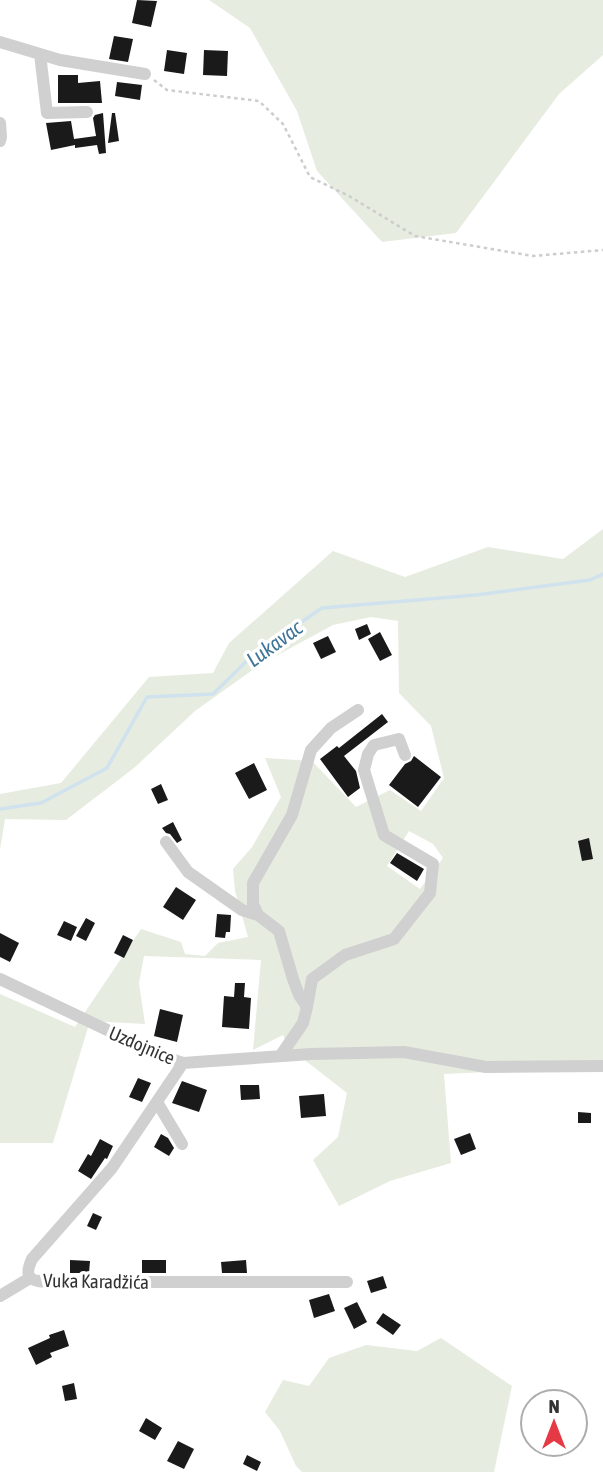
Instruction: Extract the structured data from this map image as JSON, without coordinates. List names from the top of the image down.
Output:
{
  "streets": {
    "street": ["Uzdojnice", "Vuka Karadžića"]
  },
  "crossings": [
    ["Uzdojnice", "Vuka Karadžića"]
  ],
  "water": ["Lukavac"],
  "north": "top"
}
